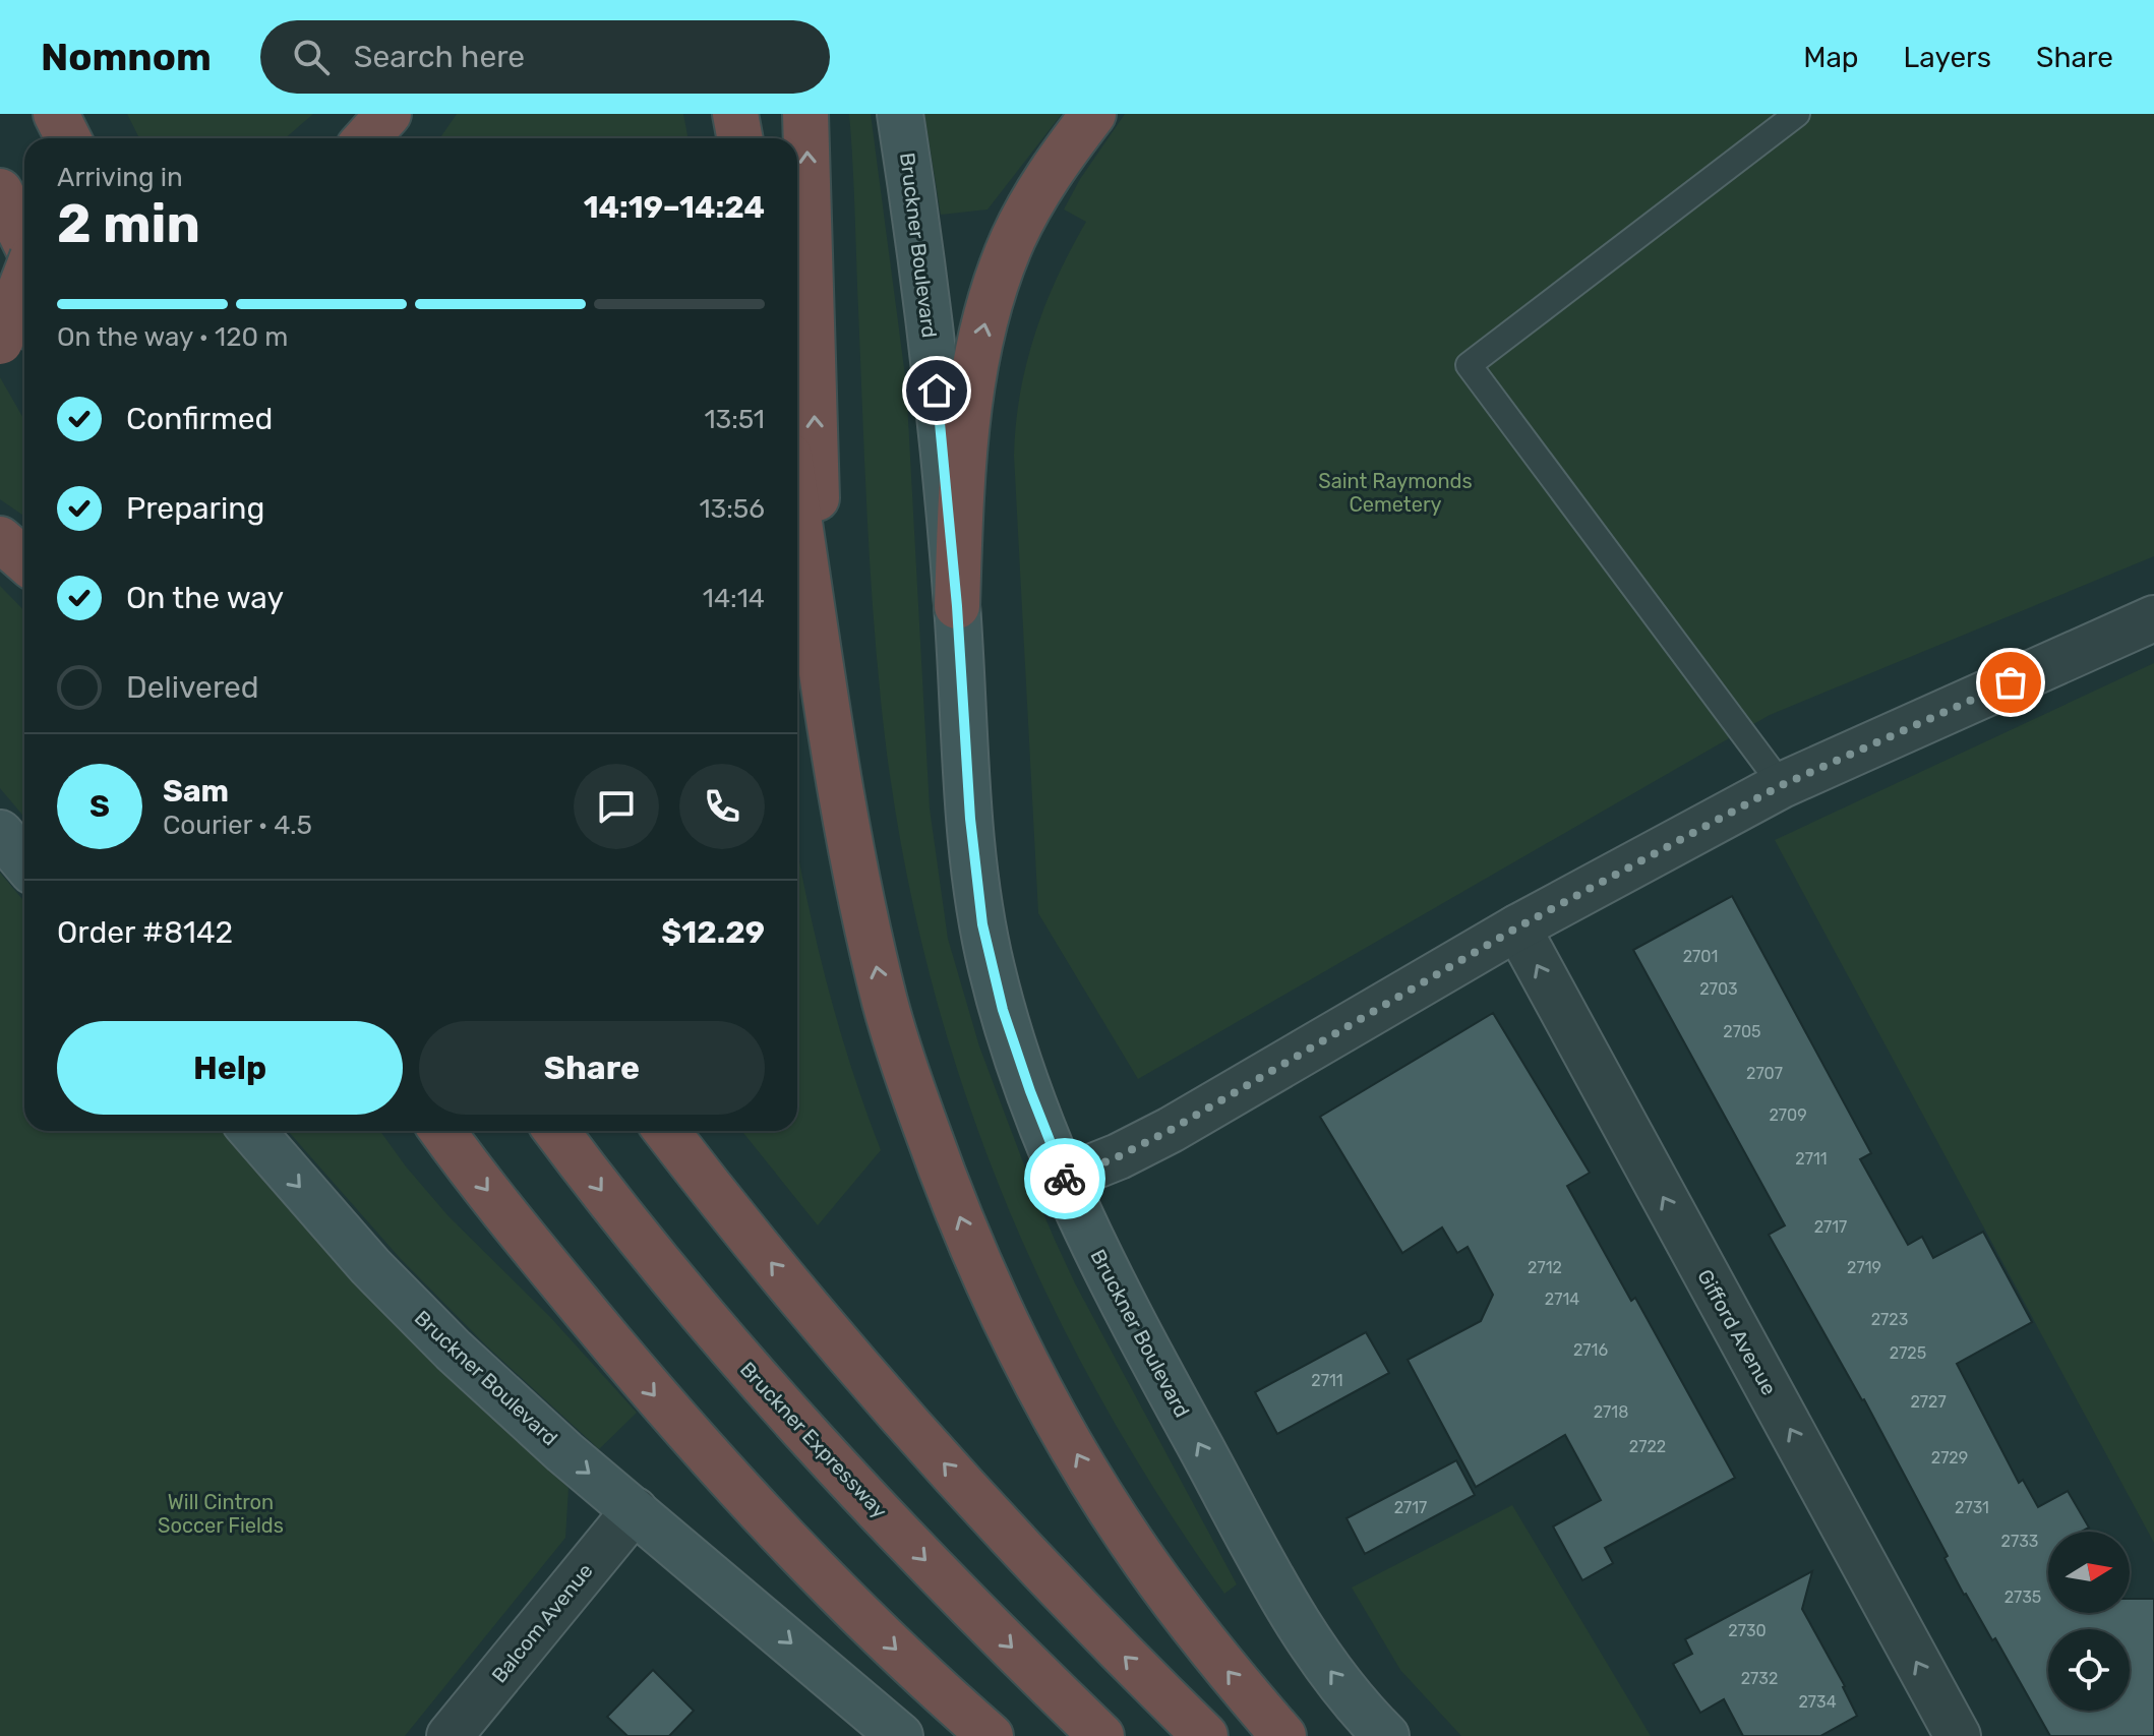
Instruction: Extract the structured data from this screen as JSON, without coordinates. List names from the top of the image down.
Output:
{
  "streets": {
    "highway": ["Bruckner Expressway"],
    "main road": ["Bruckner Boulevard"],
    "street": ["Gifford Avenue", "Balcom Avenue"]
  },
  "crossings": [
    ["Bruckner Boulevard", "Balcom Avenue"]
  ],
  "one_way": ["Gifford Avenue"],
  "parks": ["Saint Raymonds Cemetery", "Will Cintron Soccer Fields"],
  "house_numbers": [
    "2701",
    "2703",
    "2705",
    "2707",
    "2709",
    "2711",
    "2717",
    "2712",
    "2719",
    "2714",
    "2723",
    "2716",
    "2725",
    "2711",
    "2727",
    "2718",
    "2722",
    "2729",
    "2717",
    "2731",
    "2733",
    "2735",
    "2730",
    "2732",
    "2734"
  ],
  "north": "right",
  "page": {
    "header": "Nomnom",
    "search": "Search here",
    "nav": ["Map", "Layers", "Share"],
    "heading": ["2 min", "Arriving in", "14:19–14:24"],
    "panel": [
      "Sam",
      "Courier · 4.5",
      "Order #8142",
      "$12.29"
    ],
    "bar": "On the way · 120 m",
    "list": [
      ["Confirmed", "13:51"],
      ["Preparing", "13:56"],
      ["On the way", "14:14"],
      "Delivered"
    ],
    "round": "S",
    "buttons": ["Help", "Share"]
  }
}
